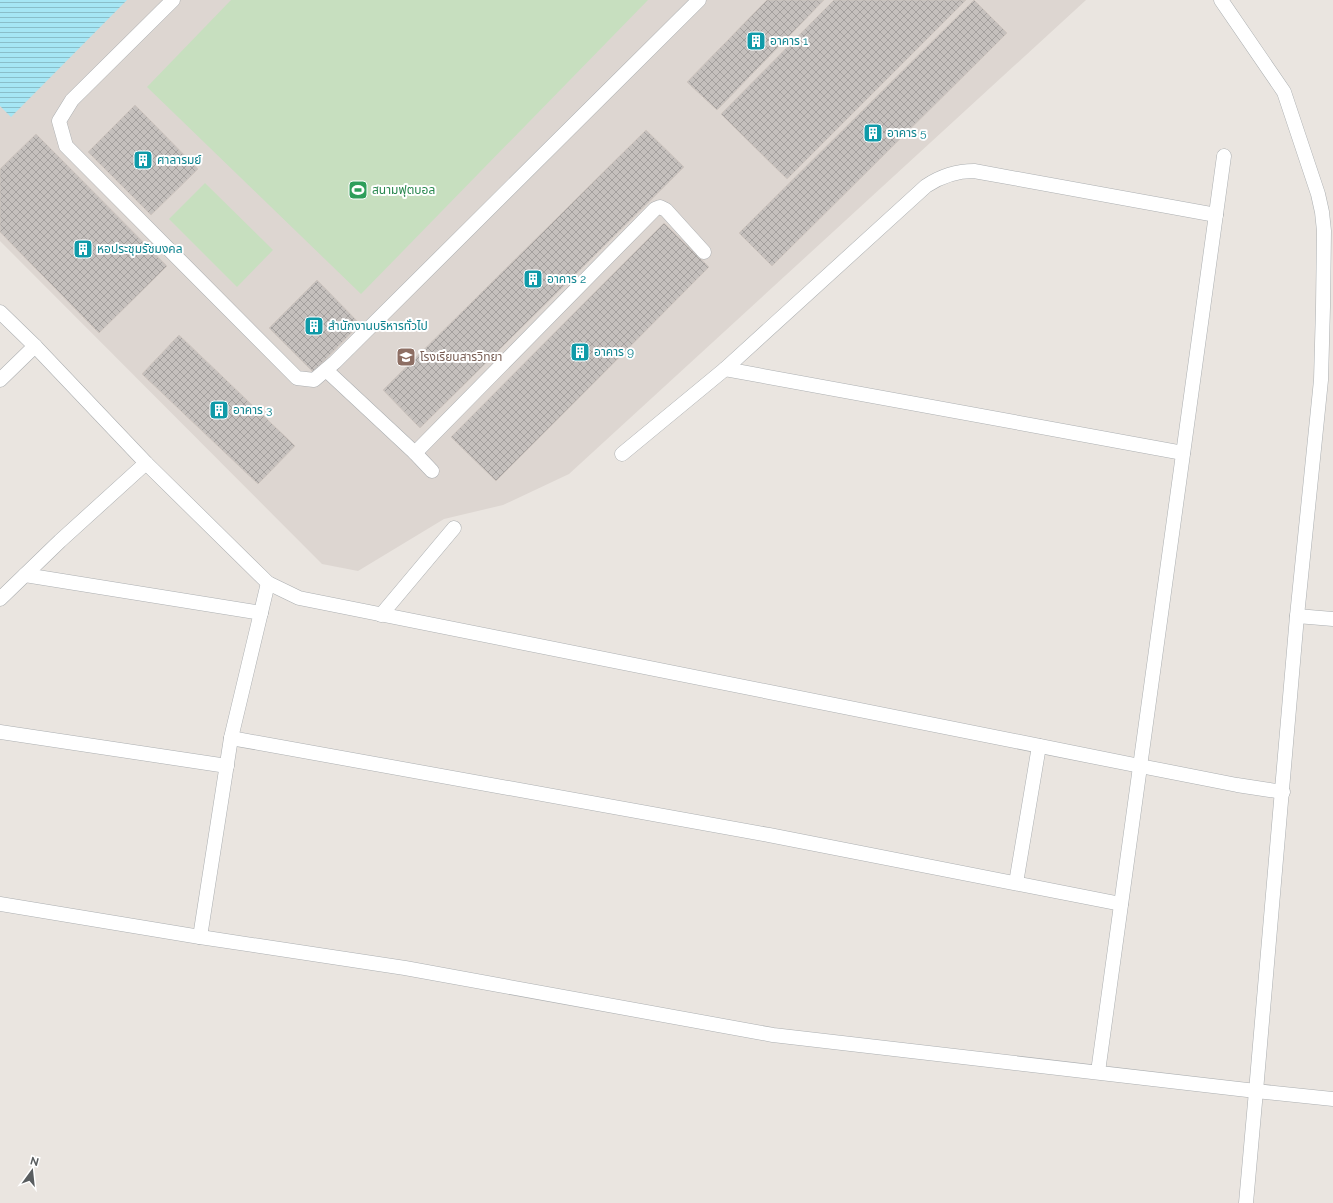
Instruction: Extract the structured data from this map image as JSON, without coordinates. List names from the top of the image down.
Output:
{
  "places": {
    "building": [
      "อาคาร 1",
      "อาคาร 5",
      "ศาลารมย์",
      "หอประชุมรัชมงคล",
      "อาคาร 2",
      "สำนักงานบริหารทั่วไป",
      "อาคาร 9",
      "อาคาร 3"
    ],
    "sports": ["สนามฟุตบอล"],
    "school or university": ["โรงเรียนสารวิทยา"]
  },
  "north": "top"
}
